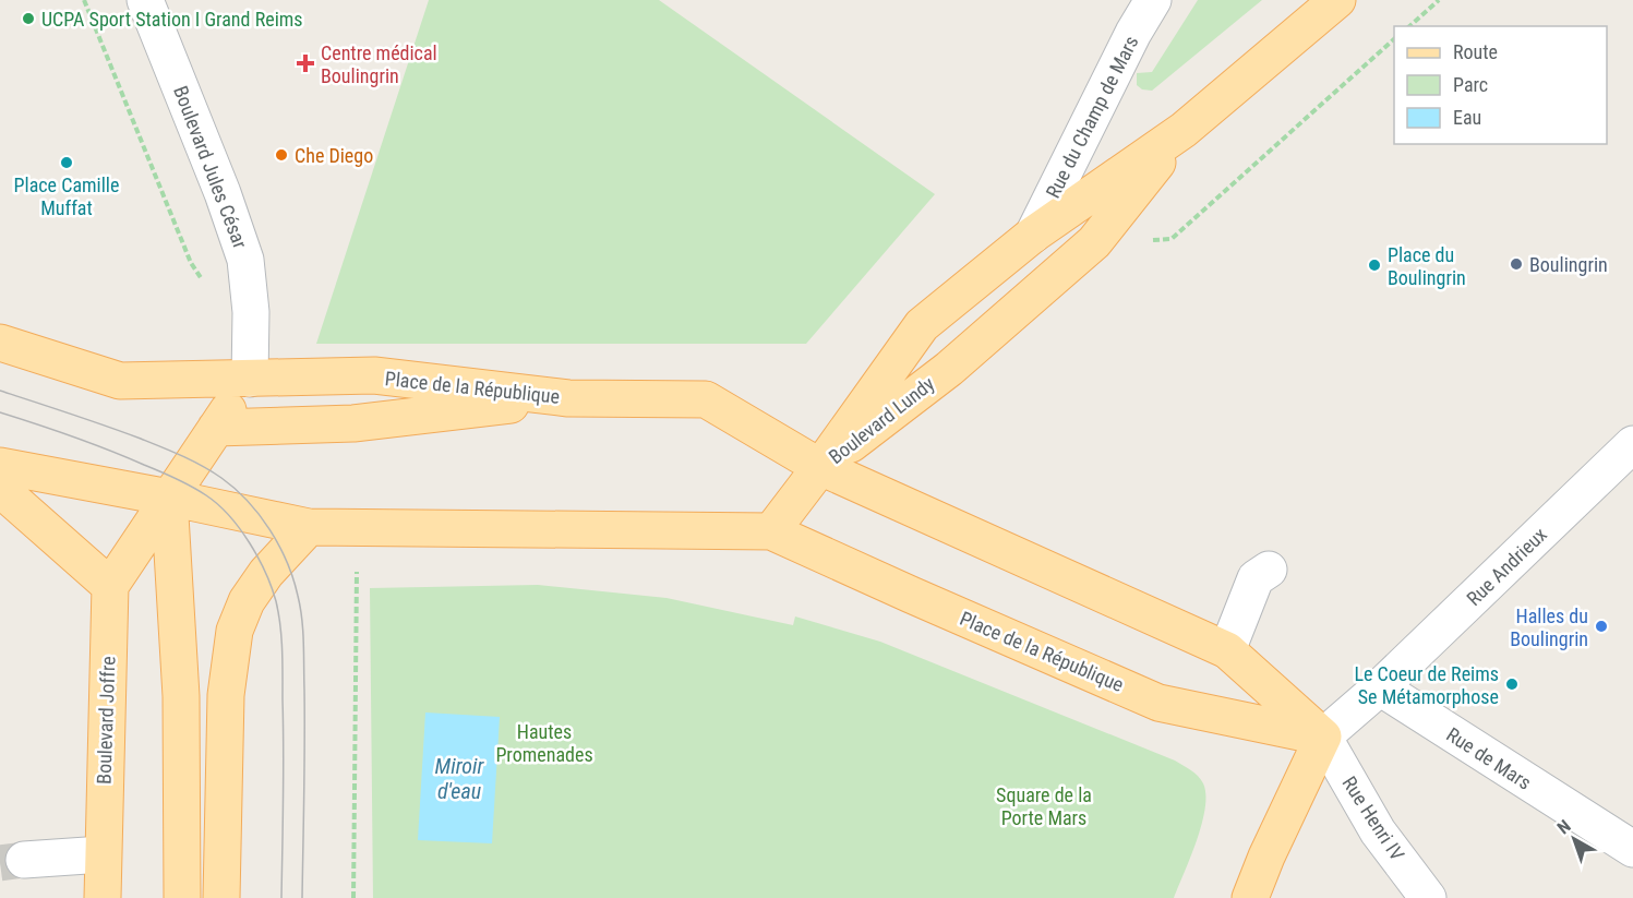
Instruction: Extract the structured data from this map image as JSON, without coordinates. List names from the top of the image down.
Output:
{
  "streets": {
    "main road": ["Place de la République", "Boulevard Lundy", "Boulevard Joffre"],
    "street": [
      "Rue du Champ de Mars",
      "Boulevard Jules César",
      "Rue Andrieux",
      "Rue de Mars",
      "Rue Henri IV"
    ]
  },
  "crossings": [
    ["Rue du Champ de Mars", "Boulevard Lundy"],
    ["Boulevard Jules César", "Place de la République"],
    ["Place de la République", "Boulevard Lundy"],
    ["Place de la République", "Rue Henri IV"],
    ["Rue Andrieux", "Rue de Mars"]
  ],
  "water": ["Miroir d'eau"],
  "parks": ["Hautes Promenades", "Square de la Porte Mars"],
  "places": {
    "other": [
      "UCPA Sport Station I Grand Reims",
      "Che Diego",
      "Place Camille Muffat",
      "Boulingrin",
      "Place du Boulingrin",
      "Halles du Boulingrin",
      "Le Coeur de Reims Se Métamorphose"
    ],
    "health": ["Centre médical Boulingrin"]
  },
  "legend": ["Route", "Parc", "Eau"],
  "north": "top left"
}
